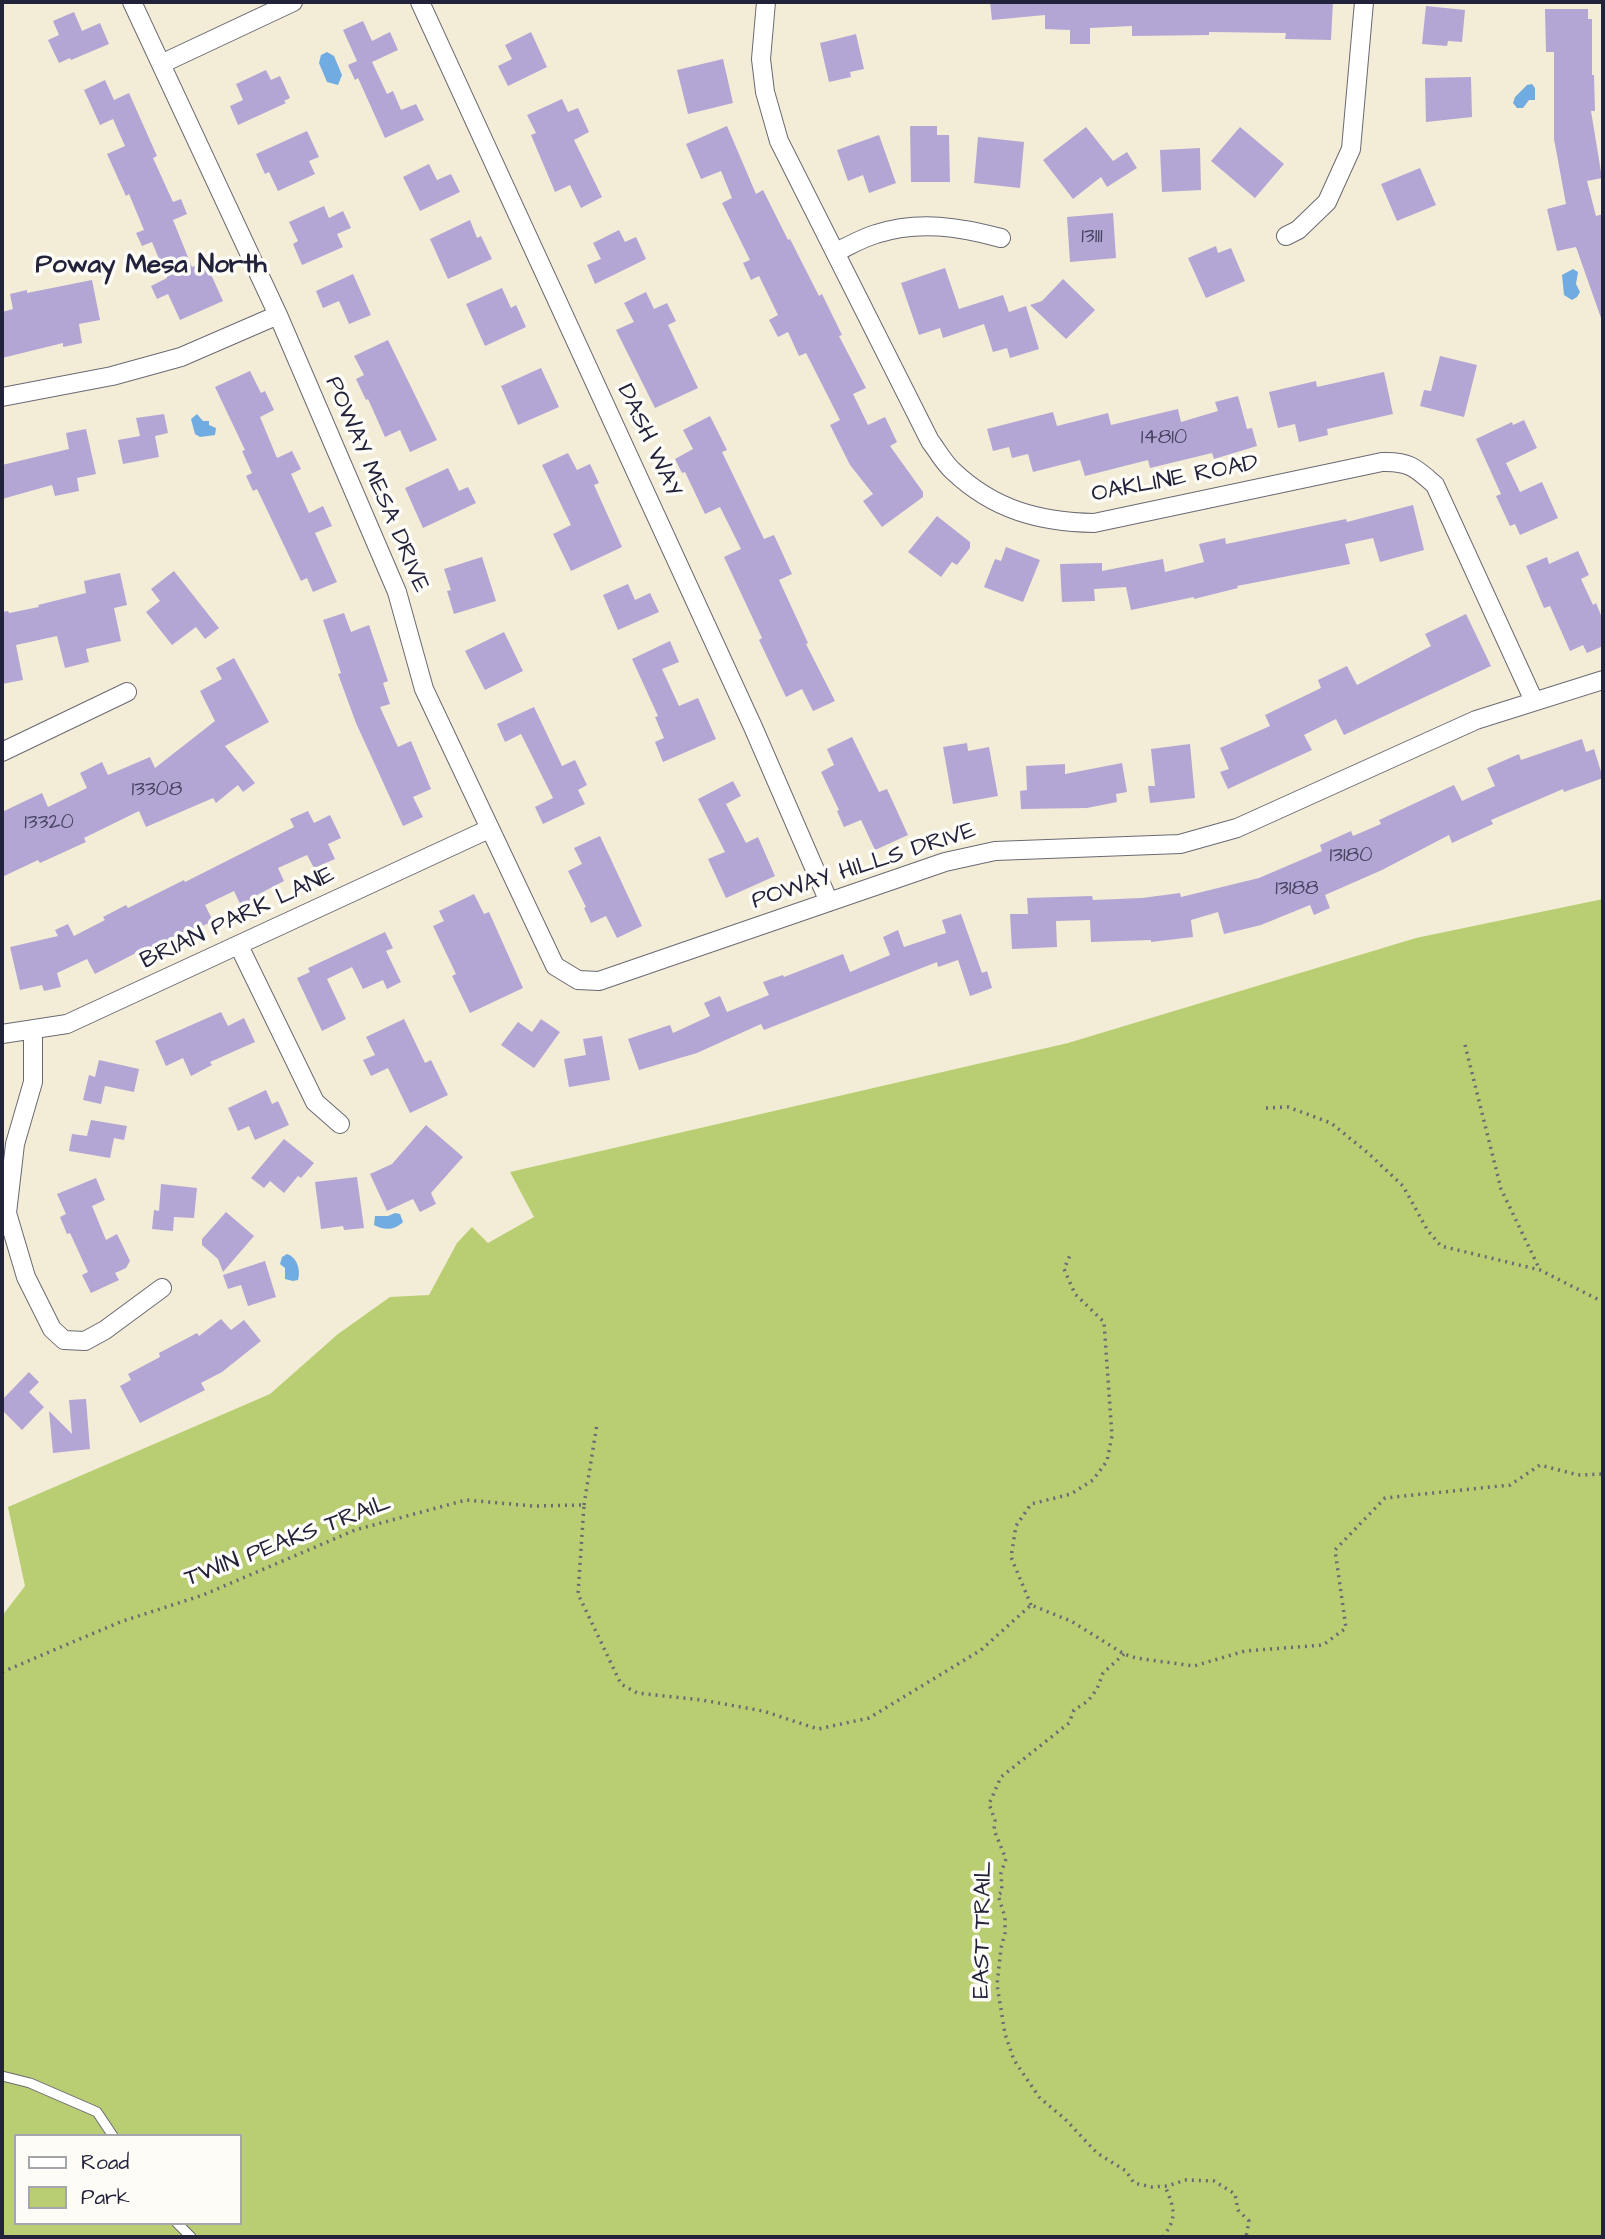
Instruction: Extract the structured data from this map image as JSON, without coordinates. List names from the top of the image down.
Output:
{
  "streets": {
    "street": [
      "DASH WAY",
      "OAKLINE ROAD",
      "POWAY MESA DRIVE",
      "POWAY HILLS DRIVE",
      "BRIAN PARK LANE"
    ],
    "path": ["TWIN PEAKS TRAIL", "EAST TRAIL"]
  },
  "crossings": [
    ["DASH WAY", "POWAY HILLS DRIVE"],
    ["OAKLINE ROAD", "POWAY HILLS DRIVE"],
    ["POWAY MESA DRIVE", "POWAY HILLS DRIVE"],
    ["POWAY MESA DRIVE", "BRIAN PARK LANE"]
  ],
  "districts": ["Poway Mesa North"],
  "house_numbers": [
    "13111",
    "14810",
    "13308",
    "13320",
    "13180",
    "13188"
  ],
  "legend": ["Road", "Park"]
}
